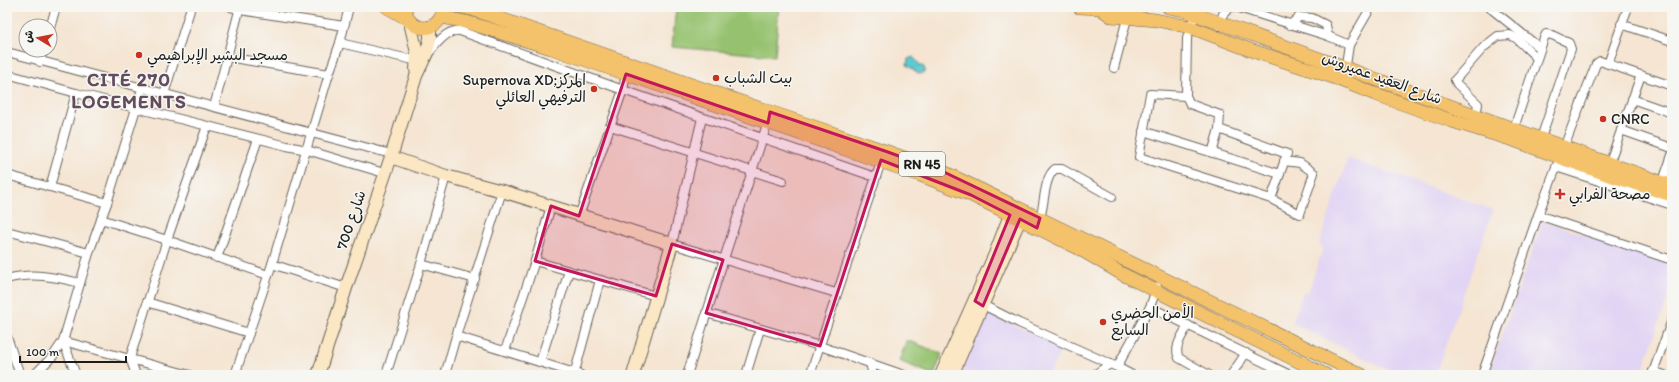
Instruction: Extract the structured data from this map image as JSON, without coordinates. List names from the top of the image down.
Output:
{
  "streets": {
    "main road": ["شارع العقيد عميروش", "RN 45", "شارع 700"]
  },
  "districts": ["CITÉ 270 LOGEMENTS"],
  "places": {
    "other": [
      "مسجد البشير الإبراهيمي",
      "بيت الشباب",
      "Supernova XD;المركز الترفيهي العائلي",
      "CNRC",
      "الأمن الحضري السابع"
    ],
    "health": ["مصحة الفرابي"]
  },
  "scale_bar": "100 m",
  "north": "left"
}
